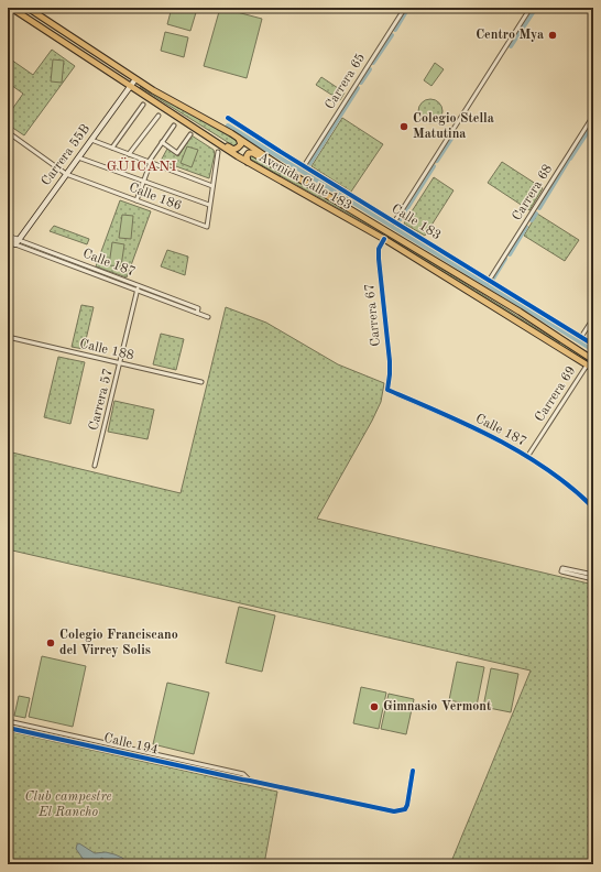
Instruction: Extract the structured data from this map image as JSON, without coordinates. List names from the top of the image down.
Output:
{
  "streets": {
    "main road": ["Avenida Calle 183"],
    "street": [
      "Carrera 65",
      "Carrera 55B",
      "Carrera 68",
      "Calle 186",
      "Calle 183",
      "Calle 187",
      "Carrera 67",
      "Calle 188",
      "Carrera 69",
      "Carrera 57",
      "Calle 194"
    ]
  },
  "crossings": [
    ["Carrera 65", "Calle 183"],
    ["Carrera 55B", "Avenida Calle 183"],
    ["Carrera 55B", "Calle 186"],
    ["Carrera 55B", "Calle 187"],
    ["Avenida Calle 183", "Carrera 67"],
    ["Avenida Calle 183", "Carrera 69"],
    ["Carrera 68", "Calle 183"],
    ["Calle 187", "Carrera 67"],
    ["Calle 187", "Carrera 69"],
    ["Calle 187", "Carrera 57"],
    ["Calle 188", "Carrera 57"]
  ],
  "districts": ["GÜICANI"],
  "parks": ["Club campestre El Rancho"],
  "places": [
    "Centro Mya",
    "Colegio Stella Matutina",
    "Colegio Franciscano del Virrey Solis",
    "Gimnasio Vermont"
  ]
}
